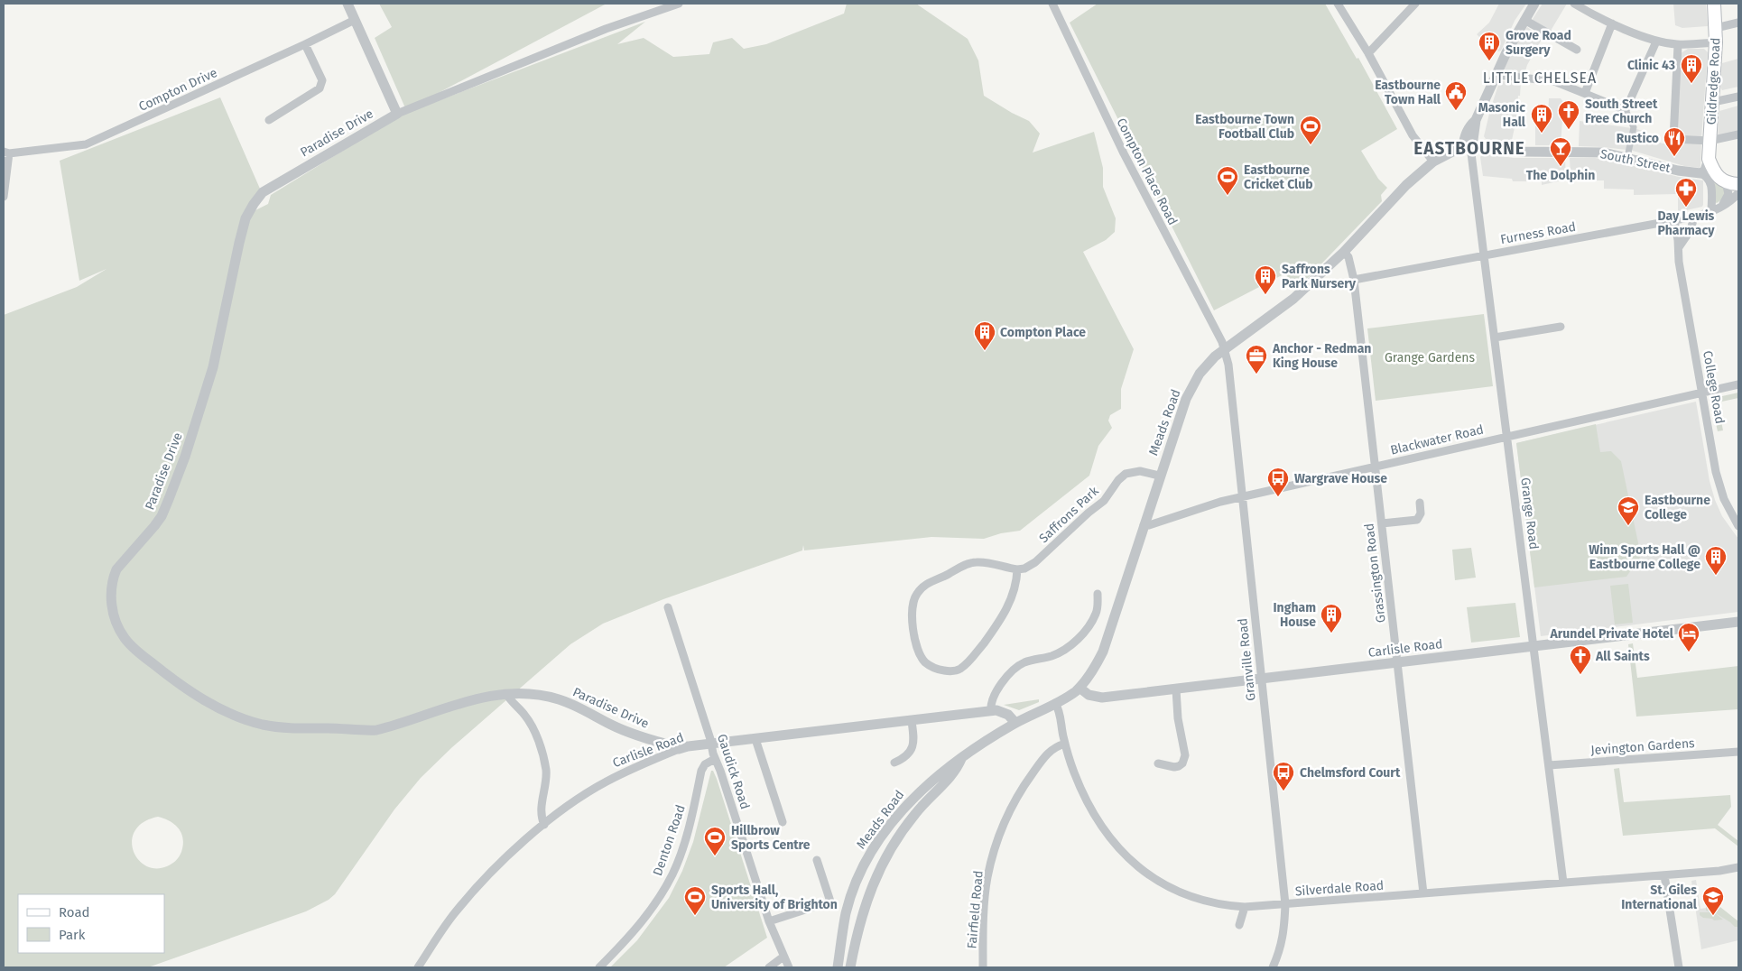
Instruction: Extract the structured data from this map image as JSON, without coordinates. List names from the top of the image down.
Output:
{
  "streets": {
    "main road": ["Gildredge Road"],
    "street": [
      "Compton Drive",
      "Paradise Drive",
      "South Street",
      "Compton Place Road",
      "Furness Road",
      "College Road",
      "Meads Road",
      "Blackwater Road",
      "Grange Road",
      "Saffrons Park",
      "Grassington Road",
      "Carlisle Road",
      "Granville Road",
      "Jevington Gardens",
      "Gaudick Road",
      "Denton Road",
      "Silverdale Road",
      "Fairfield Road"
    ]
  },
  "crossings": [
    ["Gildredge Road", "South Street"],
    ["Paradise Drive", "Carlisle Road"],
    ["South Street", "Meads Road"],
    ["South Street", "Grange Road"],
    ["Compton Place Road", "Meads Road"],
    ["Compton Place Road", "Granville Road"],
    ["Furness Road", "College Road"],
    ["Furness Road", "Grange Road"],
    ["Furness Road", "Grassington Road"],
    ["College Road", "Blackwater Road"],
    ["Meads Road", "Blackwater Road"],
    ["Meads Road", "Grange Road"],
    ["Meads Road", "Saffrons Park"],
    ["Meads Road", "Grassington Road"],
    ["Meads Road", "Carlisle Road"],
    ["Meads Road", "Granville Road"],
    ["Meads Road", "Silverdale Road"],
    ["Blackwater Road", "Grange Road"],
    ["Blackwater Road", "Grassington Road"],
    ["Blackwater Road", "Granville Road"],
    ["Grange Road", "Carlisle Road"],
    ["Grange Road", "Jevington Gardens"],
    ["Grange Road", "Silverdale Road"],
    ["Grassington Road", "Carlisle Road"],
    ["Grassington Road", "Silverdale Road"],
    ["Carlisle Road", "Granville Road"],
    ["Carlisle Road", "Gaudick Road"],
    ["Granville Road", "Silverdale Road"],
    ["Gaudick Road", "Denton Road"],
    ["Silverdale Road", "Fairfield Road"]
  ],
  "districts": ["LITTLE CHELSEA", "EASTBOURNE"],
  "parks": ["Grange Gardens"],
  "places": {
    "building": [
      "Grove Road Surgery",
      "Clinic 43",
      "Masonic Hall",
      "Saffrons Park Nursery",
      "Compton Place",
      "Winn Sports Hall @ Eastbourne College",
      "Ingham House"
    ],
    "public building": ["Eastbourne Town Hall"],
    "church": ["South Street Free Church", "All Saints"],
    "sports": [
      "Eastbourne Town Football Club",
      "Eastbourne Cricket Club",
      "Hillbrow Sports Centre",
      "Sports Hall, University of Brighton"
    ],
    "restaurant": ["Rustico"],
    "bar": ["The Dolphin"],
    "pharmacy": ["Day Lewis Pharmacy"],
    "office": ["Anchor - Redman King House"],
    "bus stop": ["Wargrave House", "Chelmsford Court"],
    "school or university": ["Eastbourne College", "St. Giles International"],
    "hotel": ["Arundel Private Hotel"]
  },
  "legend": ["Road", "Park"]
}
